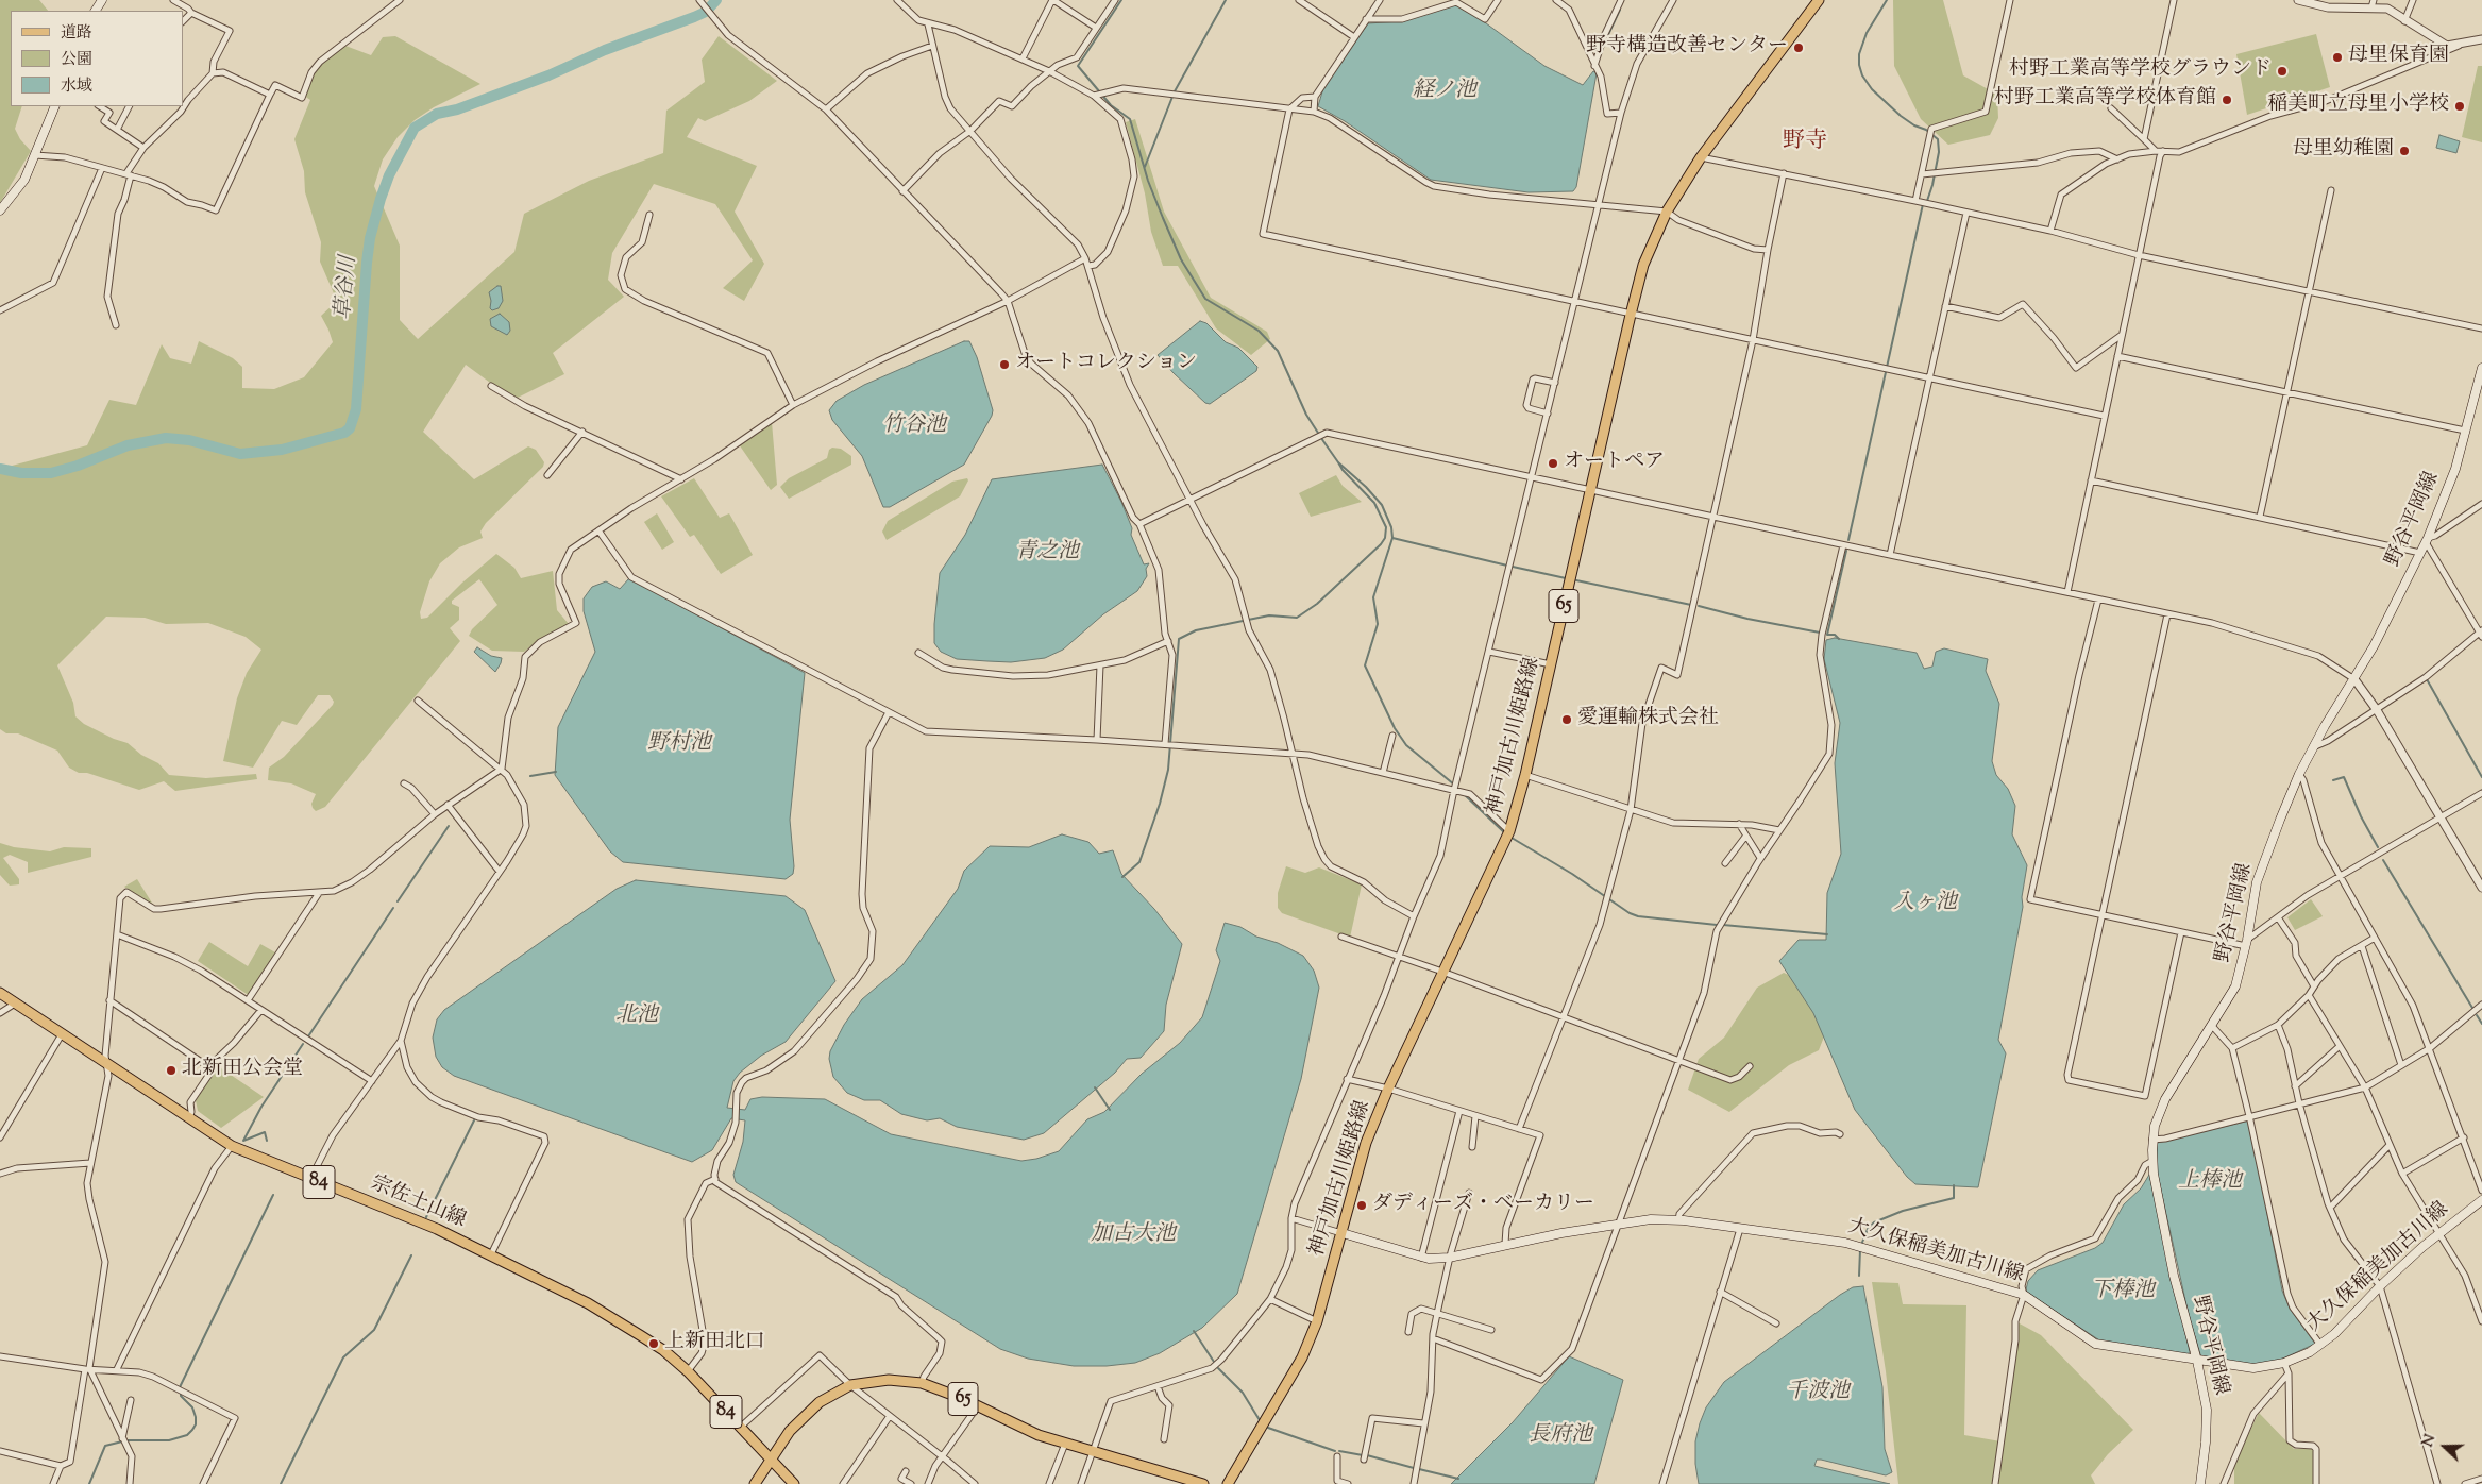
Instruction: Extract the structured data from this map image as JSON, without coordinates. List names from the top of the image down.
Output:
{
  "streets": {
    "main road": [
      "野谷平岡線",
      "65",
      "神戸加古川姫路線",
      "84",
      "宗佐土山線",
      "大久保稲美加古川線"
    ]
  },
  "crossings": [
    ["野谷平岡線", "大久保稲美加古川線"],
    ["65", "宗佐土山線"],
    ["神戸加古川姫路線", "大久保稲美加古川線"]
  ],
  "districts": ["野寺"],
  "water": [
    "経ノ池",
    "草谷川",
    "竹谷池",
    "青之池",
    "野村池",
    "入ヶ池",
    "北池",
    "上棒池",
    "加古大池",
    "下棒池",
    "千波池",
    "長府池"
  ],
  "places": [
    "野寺構造改善センター",
    "母里保育園",
    "村野工業高等学校グラウンド",
    "村野工業高等学校体育館",
    "稲美町立母里小学校",
    "母里幼稚園",
    "オートコレクション",
    "オートペア",
    "愛運輸株式会社",
    "北新田公会堂",
    "ダディーズ・ベーカリー",
    "上新田北口"
  ],
  "legend": ["道路", "公園", "水域"],
  "north": "left"
}
